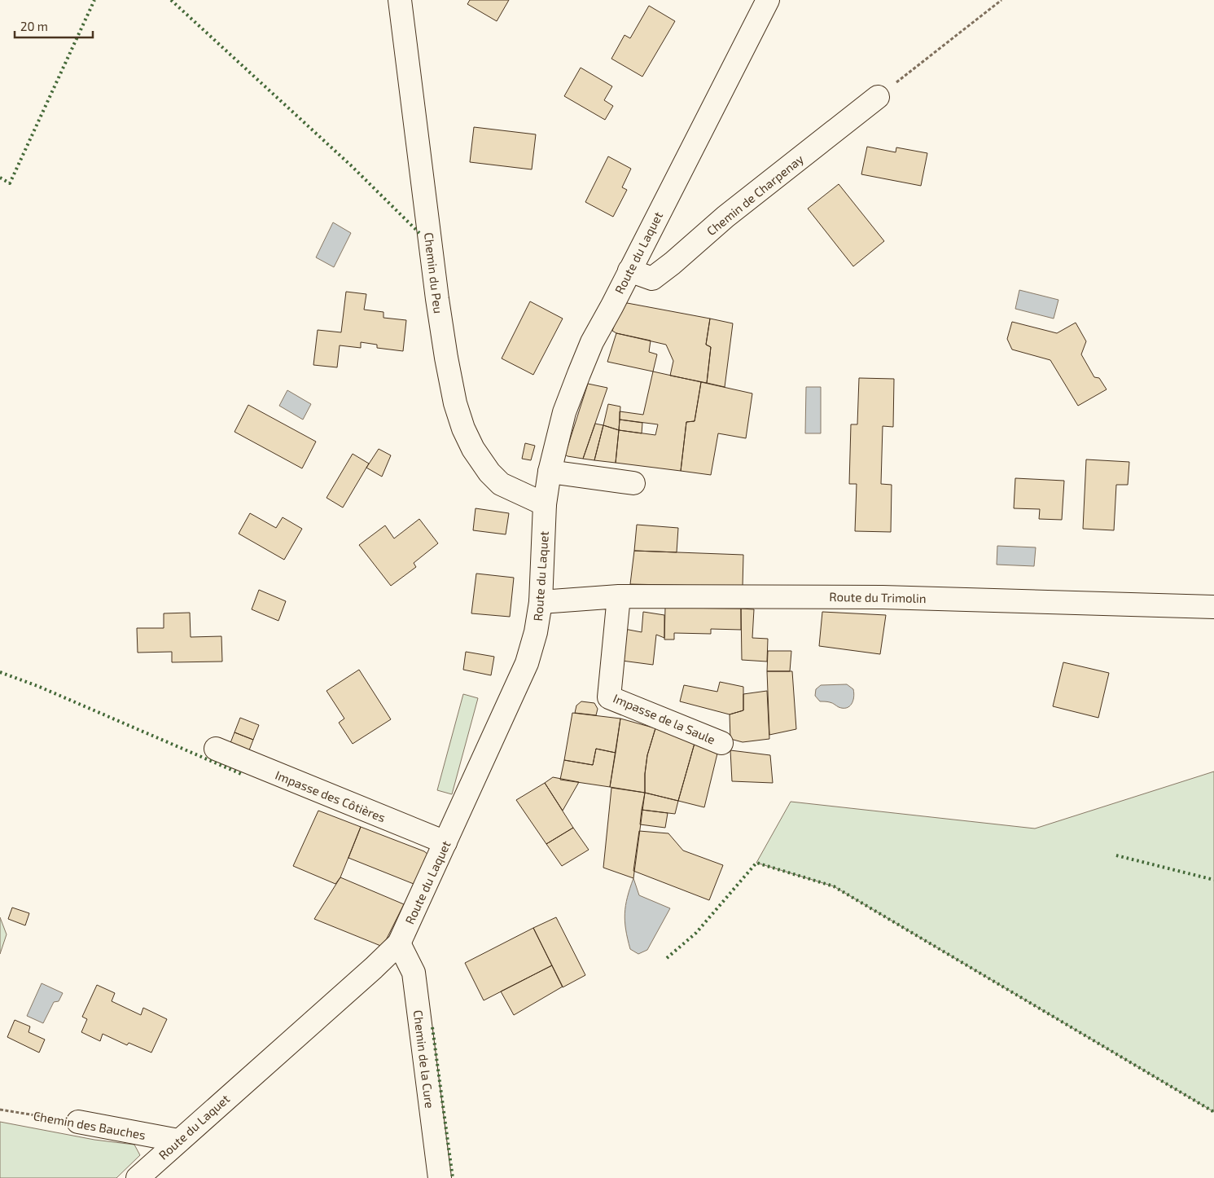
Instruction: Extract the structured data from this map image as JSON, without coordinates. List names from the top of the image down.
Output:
{
  "streets": {
    "street": [
      "Chemin de Charpenay",
      "Route du Laquet",
      "Chemin du Peu",
      "Route du Trimolin",
      "Impasse de la Saule",
      "Impasse des Côtières",
      "Chemin de la Cure",
      "Chemin des Bauches"
    ]
  },
  "crossings": [
    ["Chemin de Charpenay", "Route du Laquet"],
    ["Route du Laquet", "Chemin du Peu"],
    ["Route du Laquet", "Route du Trimolin"],
    ["Route du Laquet", "Impasse des Côtières"],
    ["Route du Laquet", "Chemin de la Cure"],
    ["Route du Laquet", "Chemin des Bauches"],
    ["Route du Trimolin", "Impasse de la Saule"]
  ],
  "scale_bar": "20 m"
}
